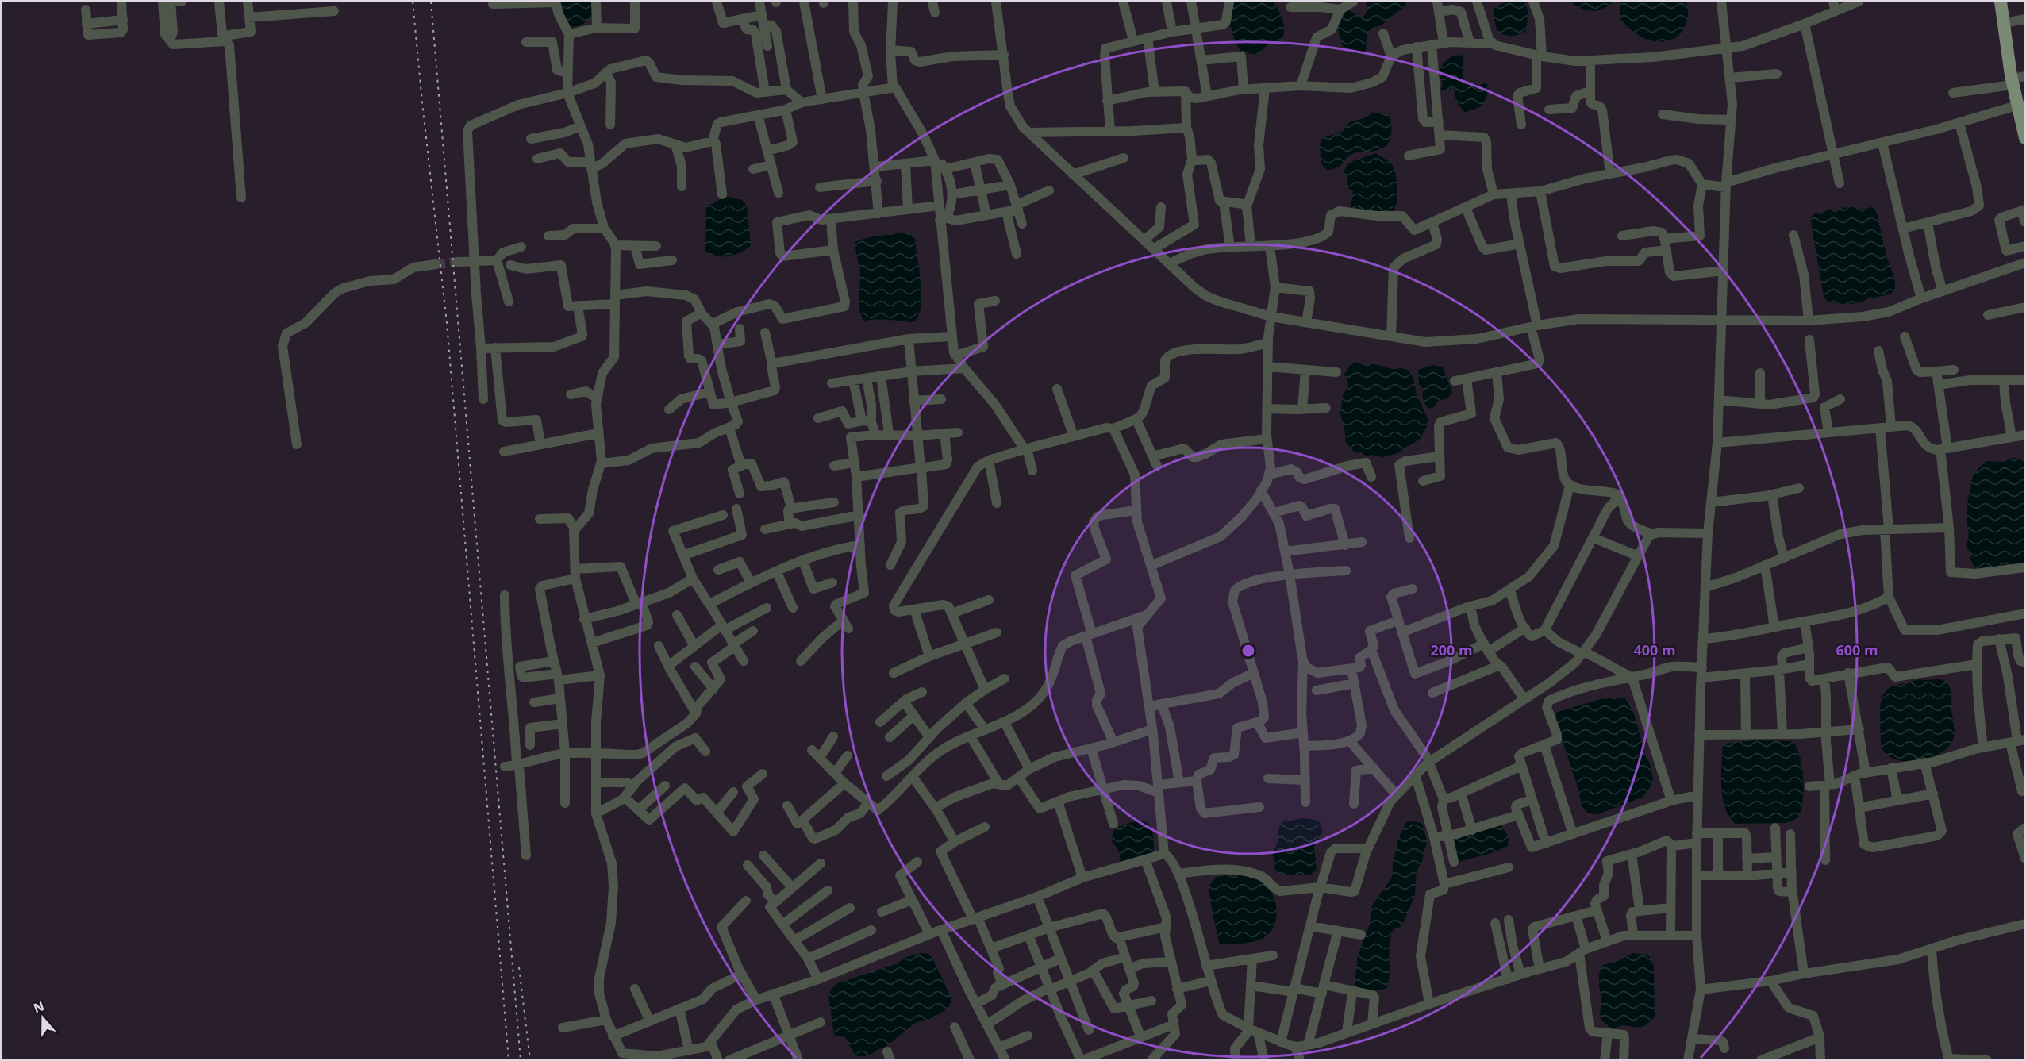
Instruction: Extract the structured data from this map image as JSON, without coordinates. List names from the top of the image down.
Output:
{
  "north": "top",
  "rings": ["200 m", "400 m", "600 m"]
}
